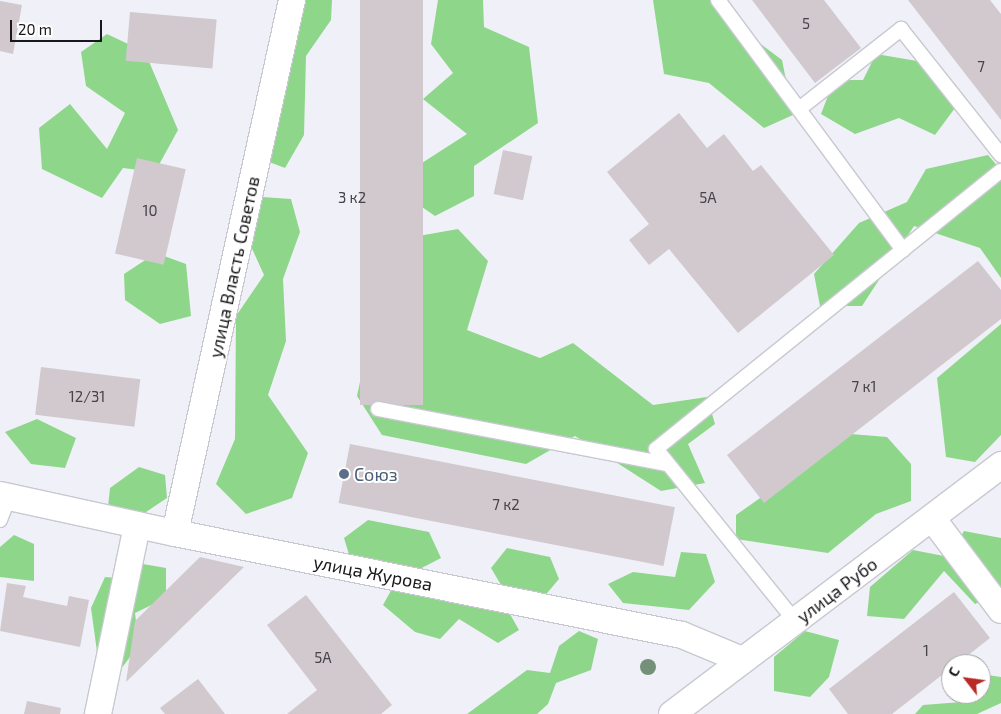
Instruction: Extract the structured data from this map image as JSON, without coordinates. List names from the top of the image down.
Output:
{
  "streets": {
    "street": ["улица Власть Советов", "улица Журова", "улица Рубо"]
  },
  "crossings": [
    ["улица Власть Советов", "улица Журова"],
    ["улица Журова", "улица Рубо"]
  ],
  "places": ["Союз"],
  "house_numbers": [
    "5",
    "7",
    "3 к2",
    "5А",
    "10",
    "7 к1",
    "12/31",
    "7 к2",
    "1",
    "5А"
  ],
  "scale_bar": "20 m",
  "north": "top left"
}
